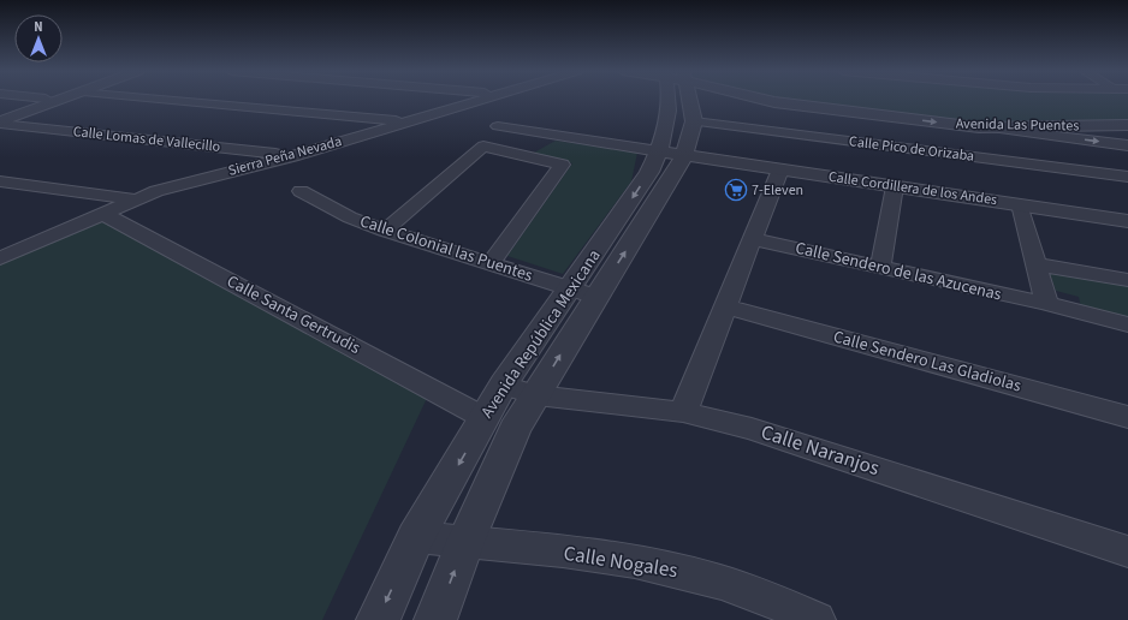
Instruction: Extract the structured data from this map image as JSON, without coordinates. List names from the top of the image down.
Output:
{
  "streets": {
    "street": [
      "Avenida Las Puentes",
      "Calle Lomas de Vallecillo",
      "Calle Pico de Orizaba",
      "Sierra Peña Nevada",
      "Calle Cordillera de los Andes",
      "Calle Colonial las Puentes",
      "Calle Sendero de las Azucenas",
      "Calle Santa Gertrudis",
      "Avenida República Mexicana",
      "Calle Sendero Las Gladiolas",
      "Calle Naranjos",
      "Calle Nogales"
    ]
  },
  "crossings": [
    ["Calle Lomas de Vallecillo", "Sierra Peña Nevada"],
    ["Calle Pico de Orizaba", "Avenida República Mexicana"],
    ["Sierra Peña Nevada", "Calle Santa Gertrudis"],
    ["Calle Cordillera de los Andes", "Avenida República Mexicana"],
    ["Calle Colonial las Puentes", "Avenida República Mexicana"],
    ["Calle Santa Gertrudis", "Avenida República Mexicana"],
    ["Avenida República Mexicana", "Calle Naranjos"],
    ["Avenida República Mexicana", "Calle Nogales"]
  ],
  "one_way": ["Avenida Las Puentes"],
  "places": {
    "supermarket": ["7-Eleven"]
  },
  "north": "top"
}
